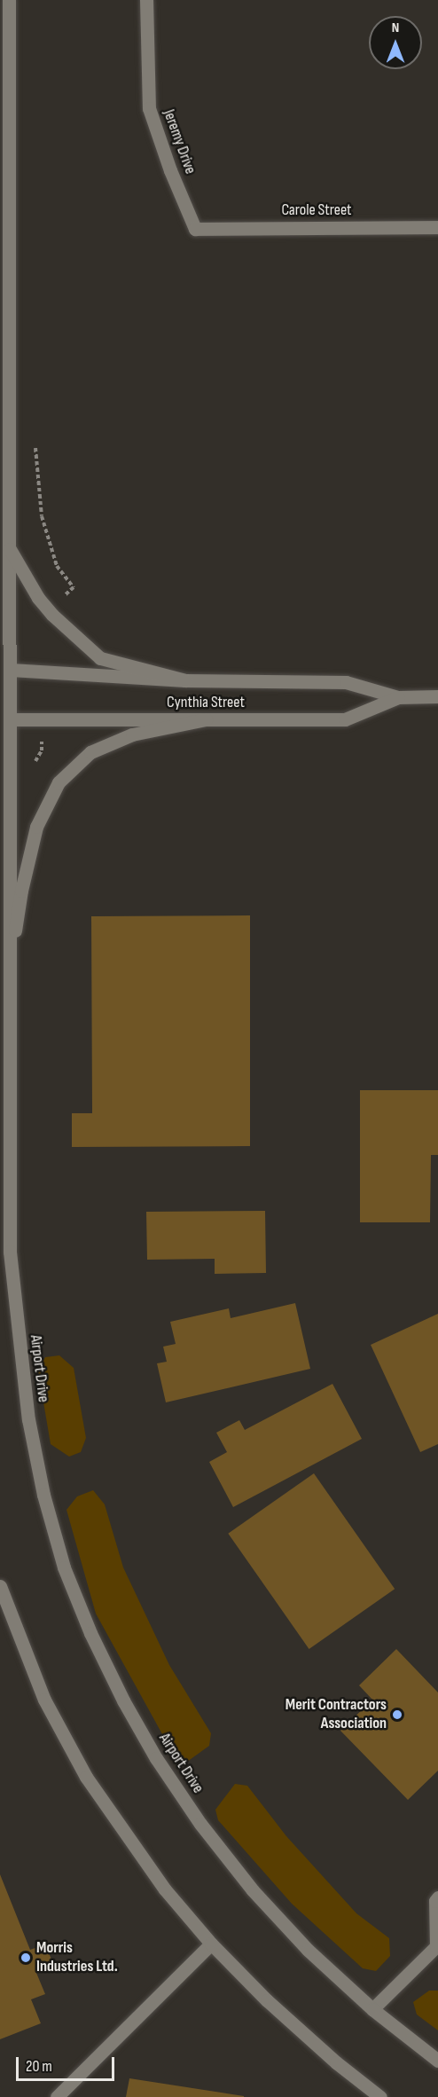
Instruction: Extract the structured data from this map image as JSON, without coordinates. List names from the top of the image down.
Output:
{
  "streets": {
    "main road": [
      "Jeremy Drive",
      "Carole Street",
      "Cynthia Street",
      "Airport Drive"
    ]
  },
  "crossings": [
    ["Jeremy Drive", "Carole Street"],
    ["Cynthia Street", "Airport Drive"]
  ],
  "places": ["Merit Contractors Association", "Morris Industries Ltd."],
  "scale_bar": "20 m",
  "north": "top"
}
